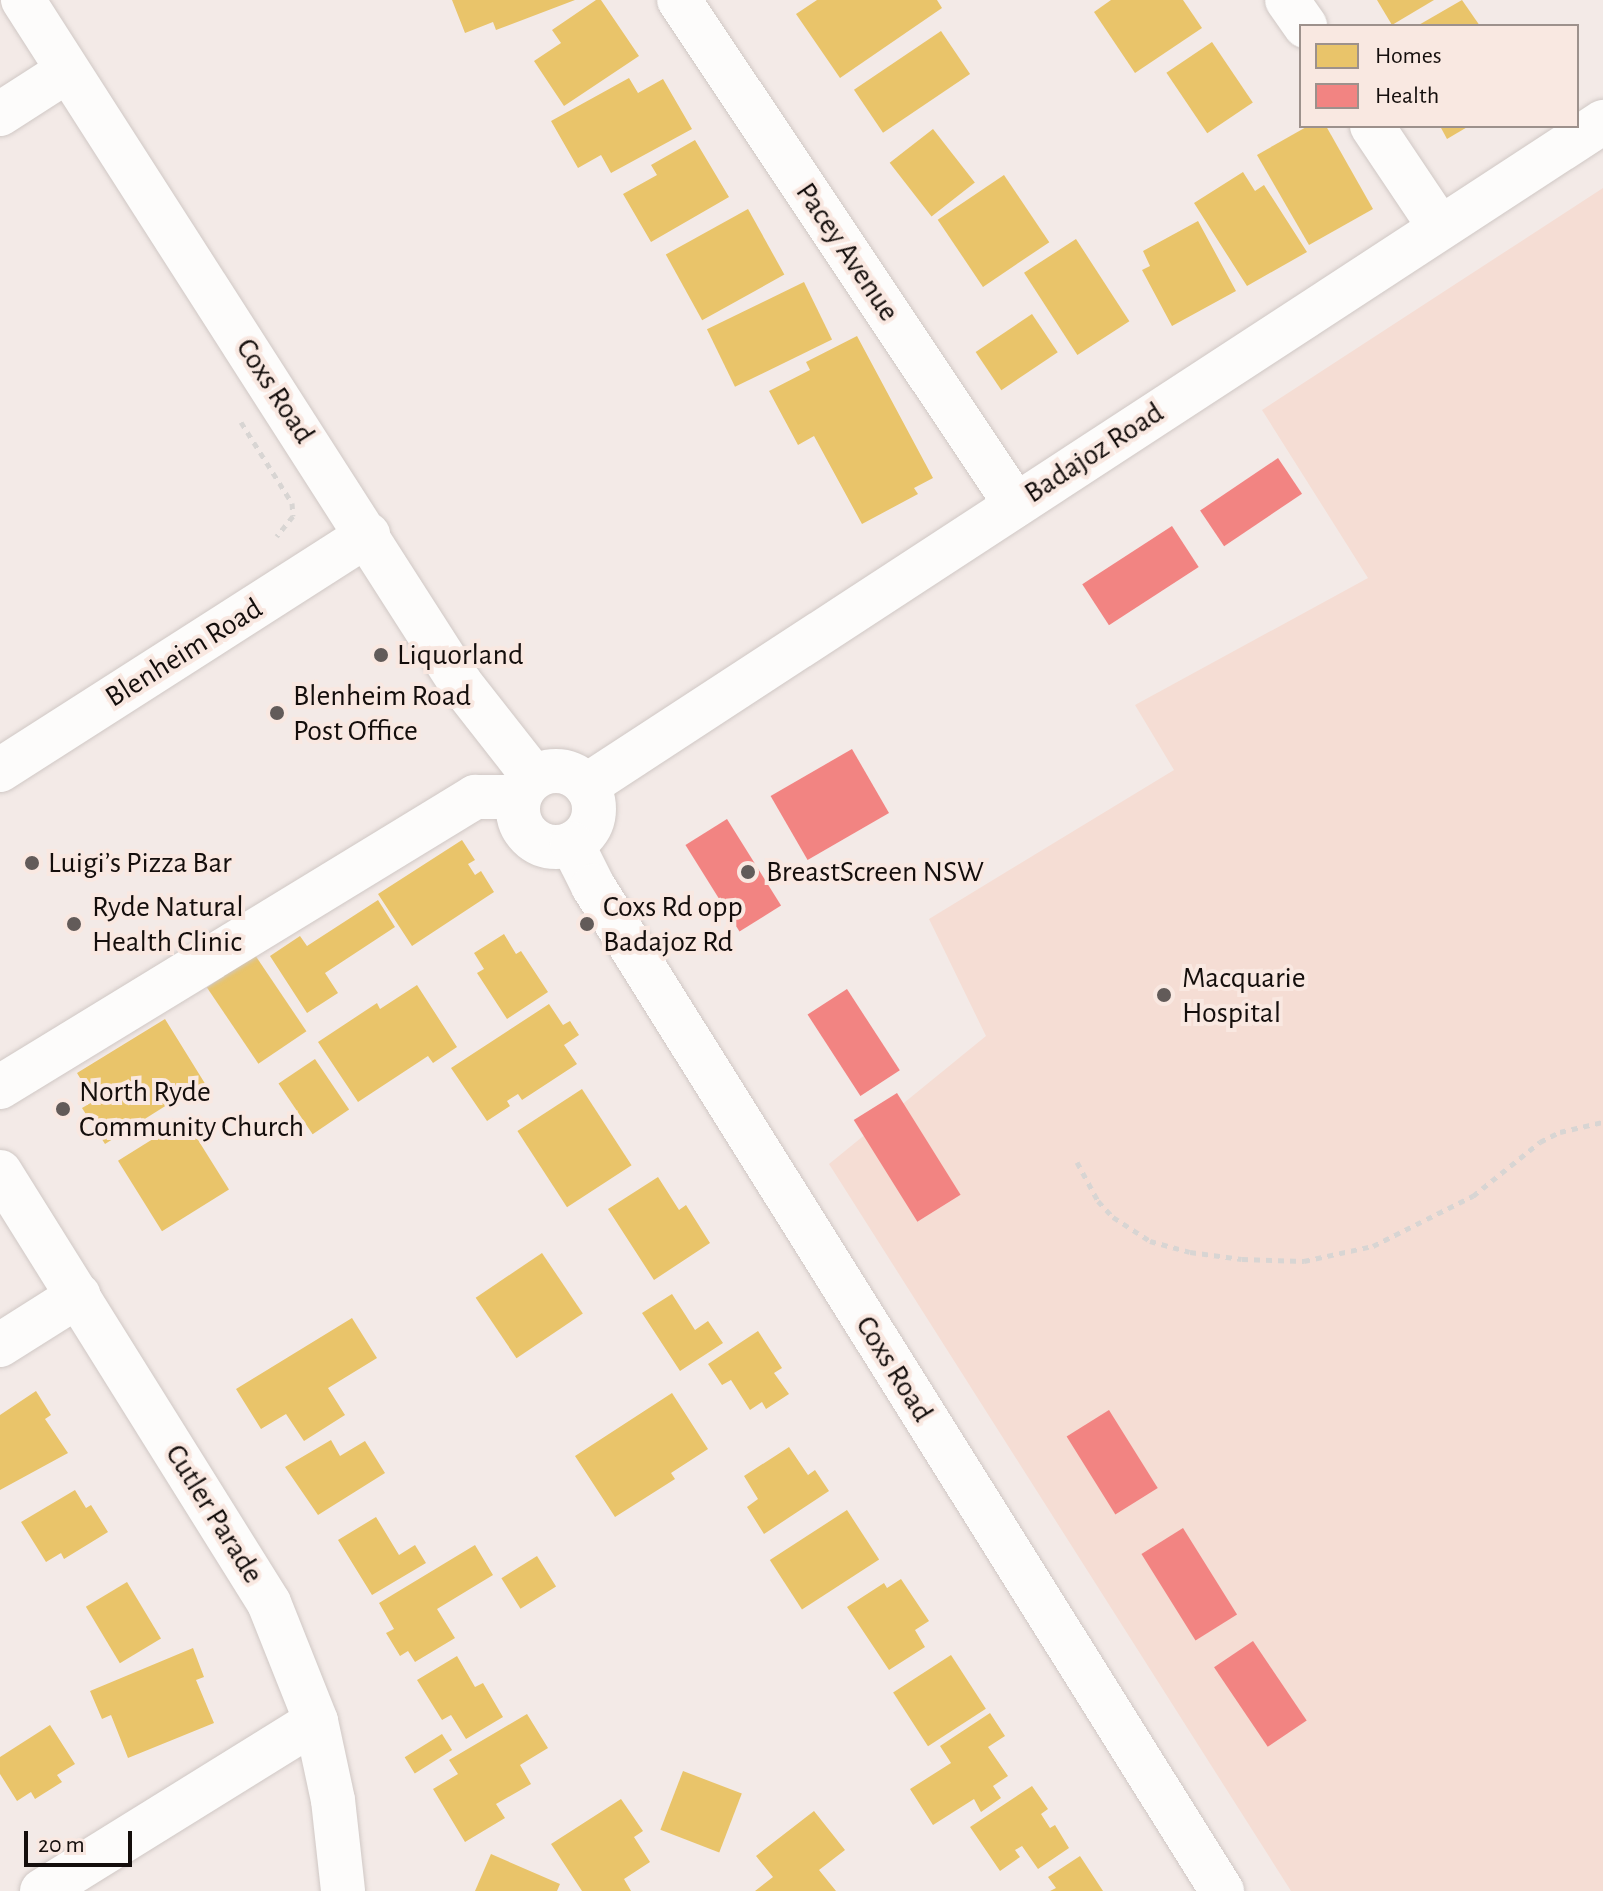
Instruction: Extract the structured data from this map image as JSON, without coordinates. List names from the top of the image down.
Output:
{
  "streets": {
    "street": [
      "Pacey Avenue",
      "Coxs Road",
      "Badajoz Road",
      "Blenheim Road",
      "Cutler Parade"
    ]
  },
  "crossings": [
    ["Pacey Avenue", "Badajoz Road"],
    ["Coxs Road", "Badajoz Road"],
    ["Coxs Road", "Blenheim Road"]
  ],
  "places": [
    "Liquorland",
    "Blenheim Road Post Office",
    "Luigi’s Pizza Bar",
    "BreastScreen NSW",
    "Ryde Natural Health Clinic",
    "Coxs Rd opp Badajoz Rd",
    "Macquarie Hospital",
    "North Ryde Community Church"
  ],
  "legend": ["Homes", "Health"],
  "scale_bar": "20 m"
}
